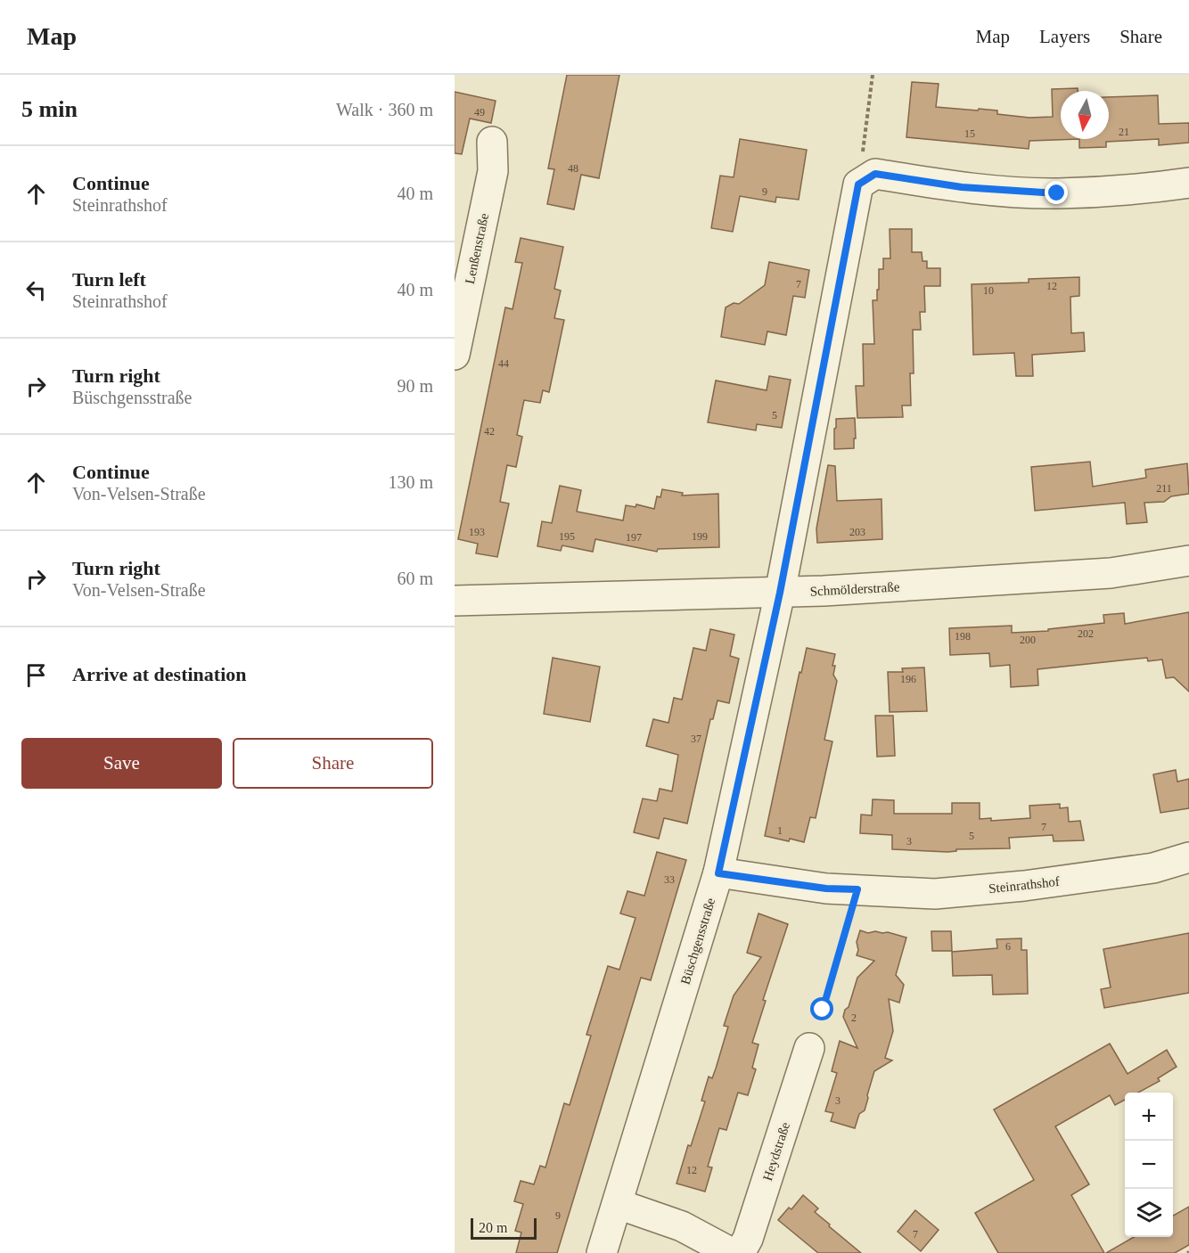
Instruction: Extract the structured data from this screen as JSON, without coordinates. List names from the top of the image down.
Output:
{
  "streets": {
    "street": [
      "Lenßenstraße",
      "Schmölderstraße",
      "Steinrathshof",
      "Büschgensstraße",
      "Heydstraße"
    ]
  },
  "crossings": [
    ["Schmölderstraße", "Büschgensstraße"],
    ["Steinrathshof", "Büschgensstraße"]
  ],
  "house_numbers": [
    "49",
    "21",
    "15",
    "48",
    "9",
    "7",
    "12",
    "10",
    "44",
    "5",
    "42",
    "211",
    "193",
    "203",
    "195",
    "199",
    "197",
    "202",
    "198",
    "200",
    "196",
    "37",
    "7",
    "1",
    "5",
    "3",
    "33",
    "6",
    "2",
    "3",
    "12",
    "9",
    "7"
  ],
  "scale_bar": "20 m",
  "north": "bottom",
  "page": {
    "header": "Map",
    "nav": ["Map", "Layers", "Share"],
    "heading": ["5 min", "Walk · 360 m"],
    "list": [
      ["Continue", "Steinrathshof", "40 m"],
      ["Turn left", "Steinrathshof", "40 m"],
      ["Turn right", "Büschgensstraße", "90 m"],
      ["Continue", "Von-Velsen-Straße", "130 m"],
      ["Turn right", "Von-Velsen-Straße", "60 m"],
      "Arrive at destination"
    ],
    "buttons": ["Save", "Share"],
    "map_buttons": ["+", "−"],
    "scale": "20 m"
  }
}
